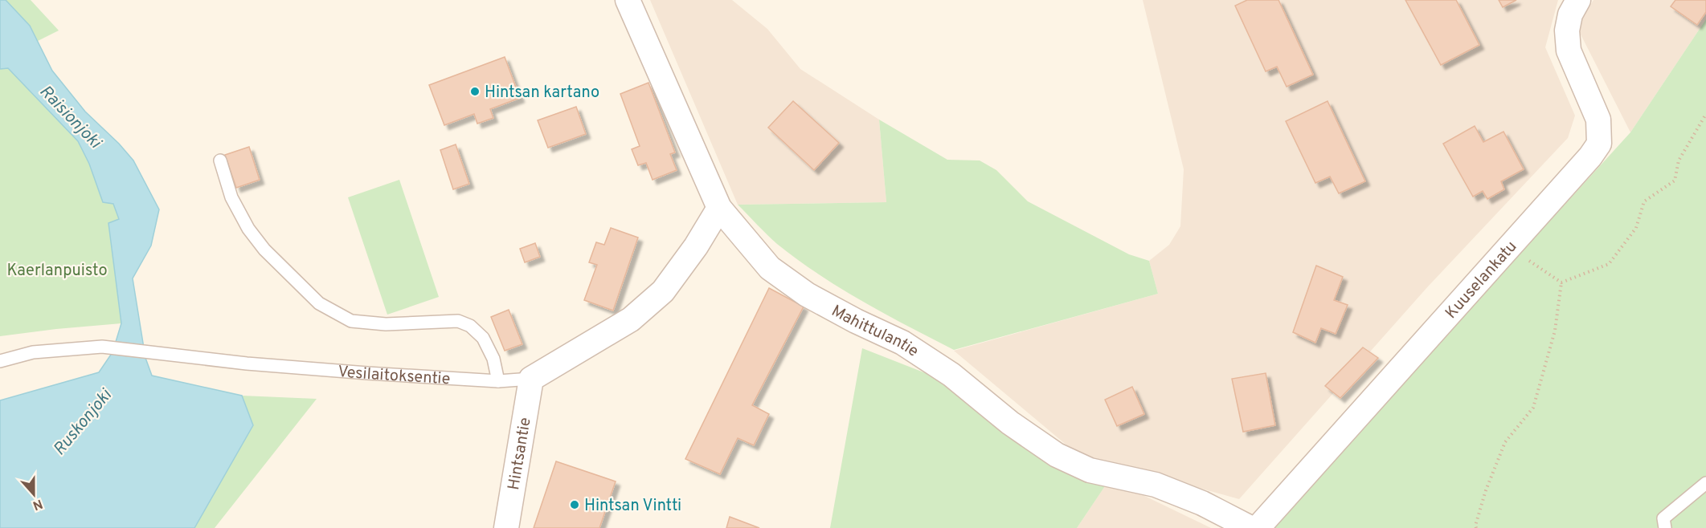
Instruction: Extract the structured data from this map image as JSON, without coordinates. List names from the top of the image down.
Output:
{
  "streets": {
    "street": [
      "Kuuselankatu",
      "Mahittulantie",
      "Vesilaitoksentie",
      "Hintsantie"
    ]
  },
  "crossings": [
    ["Mahittulantie", "Vesilaitoksentie"],
    ["Vesilaitoksentie", "Hintsantie"]
  ],
  "water": ["Raisionjoki", "Ruskonjoki"],
  "parks": ["Kaerlanpuisto"],
  "places": ["Hintsan kartano", "Hintsan Vintti"],
  "north": "bottom"
}
